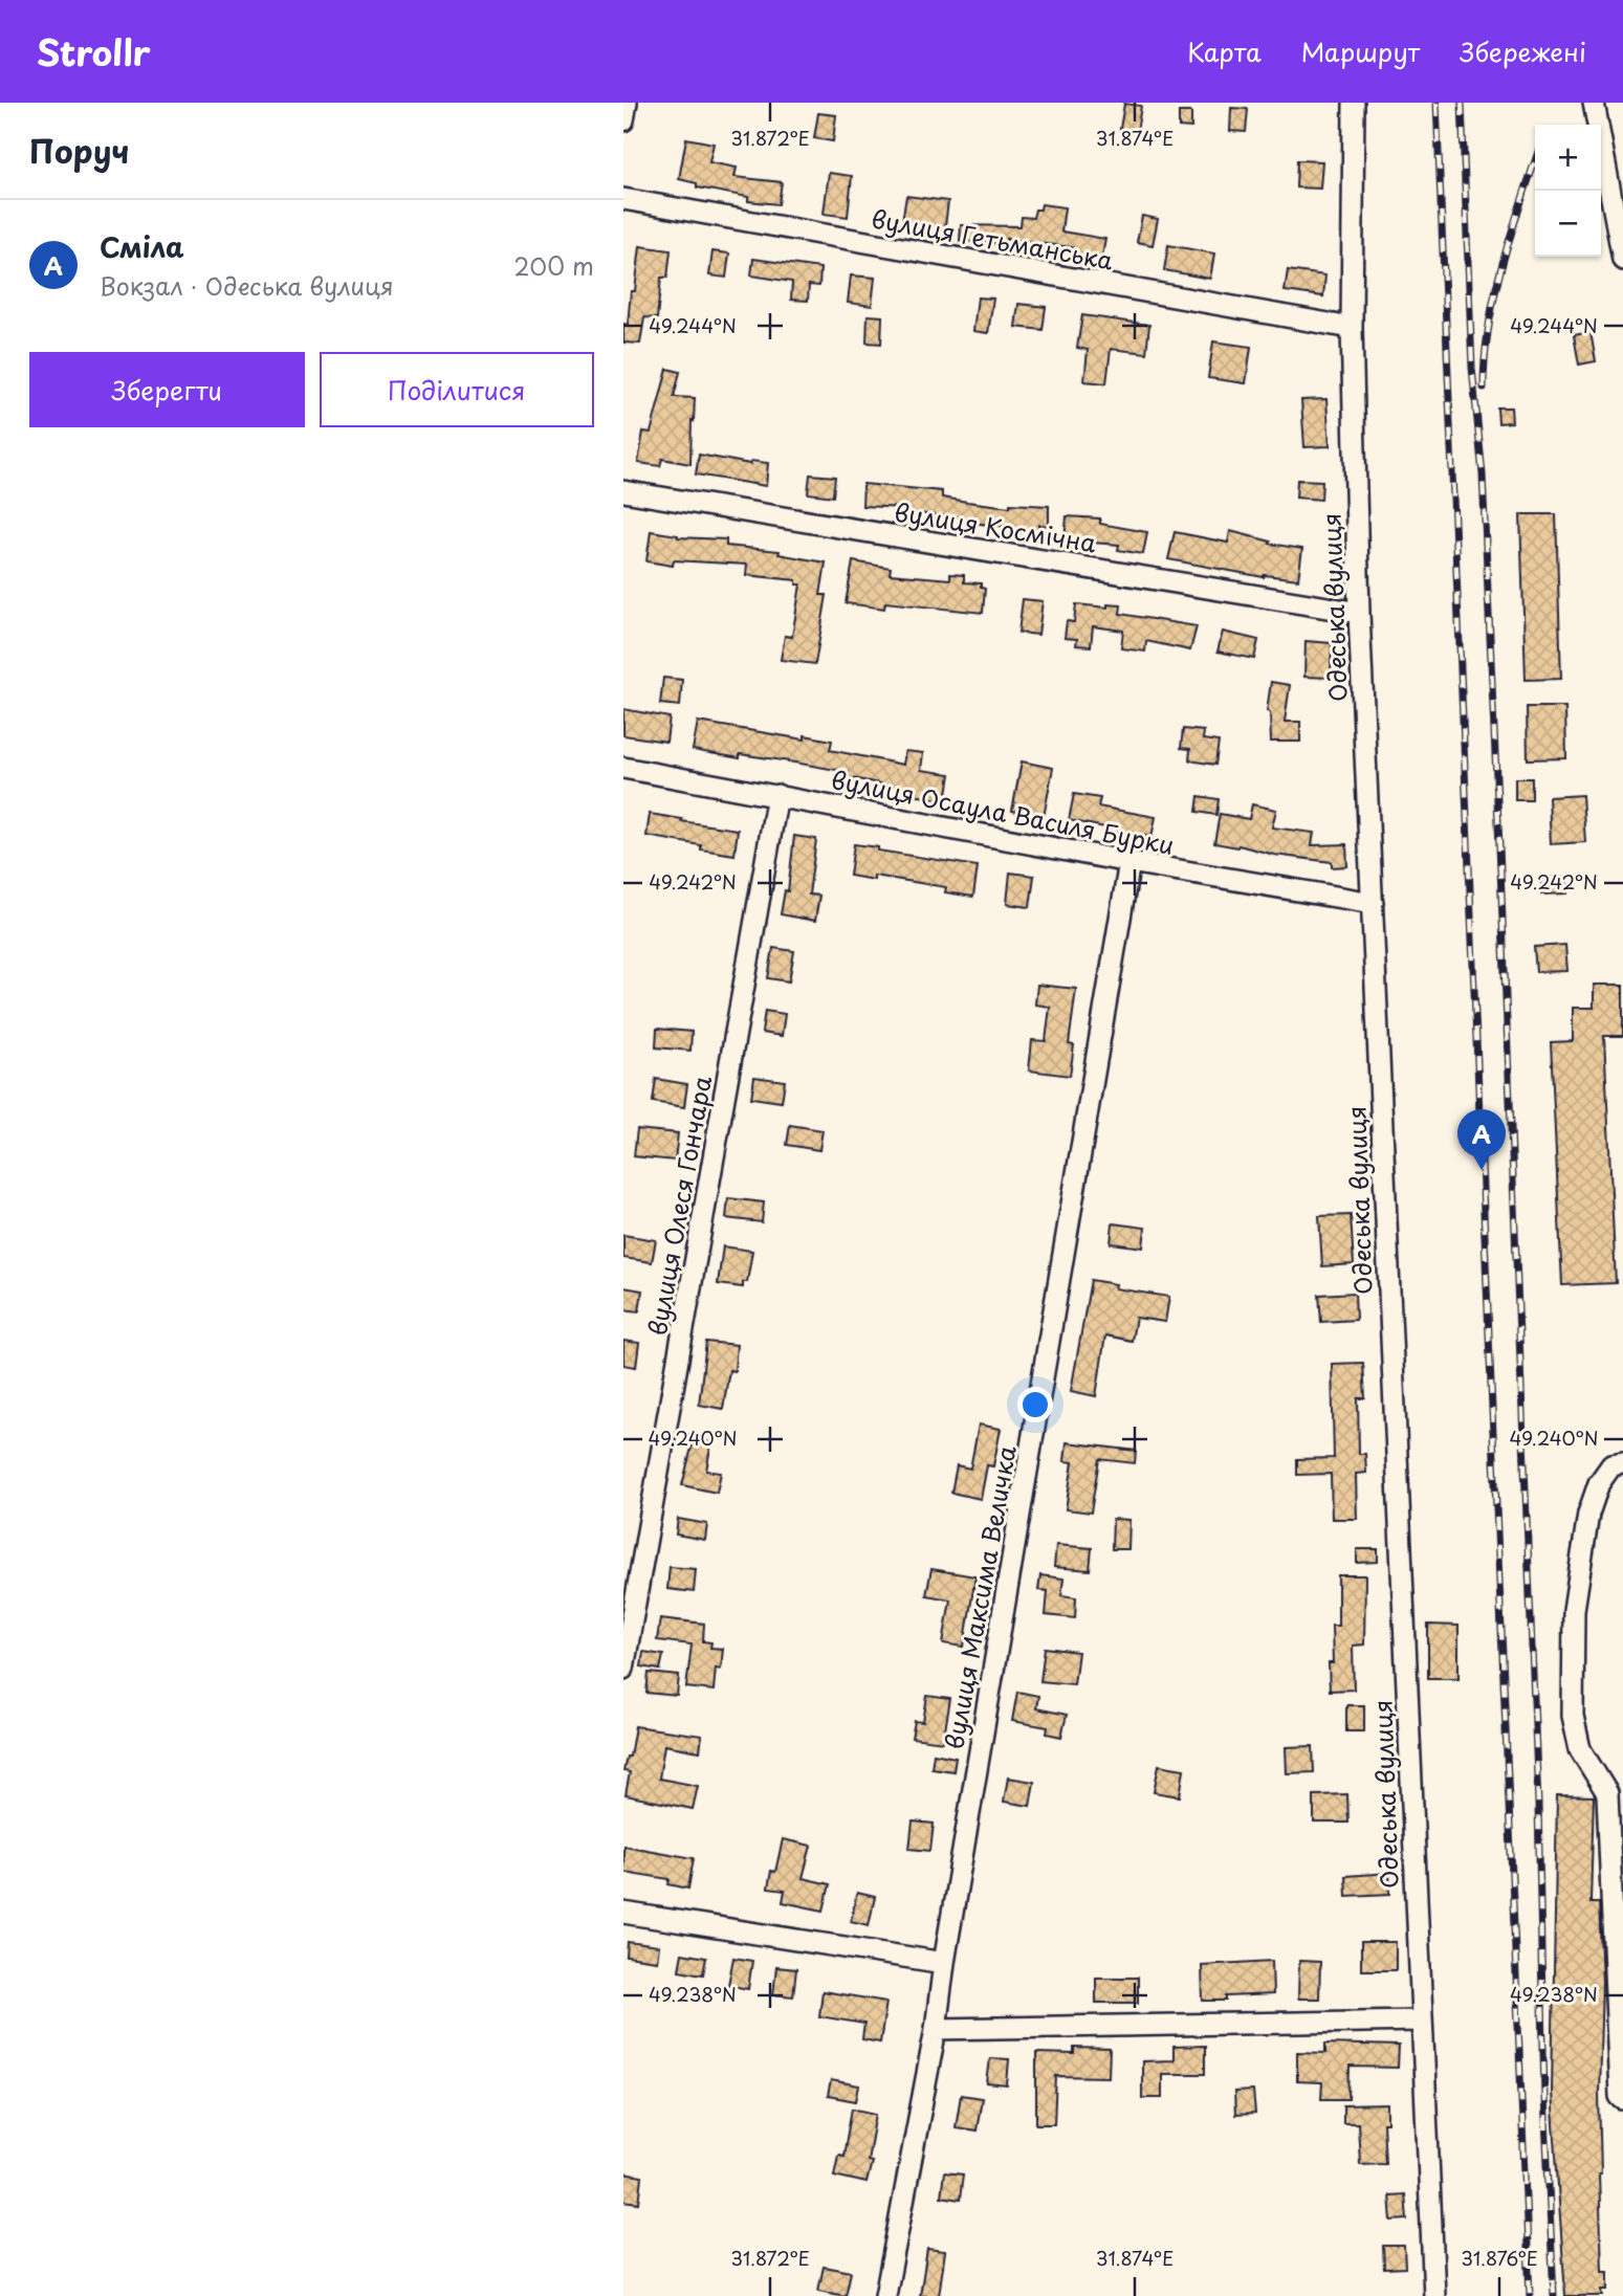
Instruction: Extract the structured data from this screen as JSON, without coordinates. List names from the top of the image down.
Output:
{
  "streets": {
    "street": [
      "вулиця Гетьманська",
      "вулиця Космічна",
      "Одеська вулиця",
      "вулиця Осаула Василя Бурки",
      "вулиця Олеся Гончара",
      "вулиця Максима Величка"
    ]
  },
  "crossings": [
    ["вулиця Гетьманська", "Одеська вулиця"],
    ["вулиця Космічна", "Одеська вулиця"],
    ["Одеська вулиця", "вулиця Осаула Василя Бурки"],
    ["вулиця Осаула Василя Бурки", "вулиця Олеся Гончара"],
    ["вулиця Осаула Василя Бурки", "вулиця Максима Величка"]
  ],
  "page": {
    "header": "Strollr",
    "nav": ["Карта", "Маршрут", "Збережені"],
    "heading": "Поруч",
    "map_buttons": ["+", "−"],
    "list": [
      {
        "mark": "A",
        "name": "Сміла",
        "note": "Вокзал · Одеська вулиця",
        "value": "200 m"
      }
    ],
    "buttons": ["Зберегти", "Поділитися"],
    "pins": "A"
  },
  "coordinates": [
    "31.872°E",
    "31.874°E",
    "49.244°N",
    "49.242°N",
    "49.240°N",
    "49.238°N",
    "31.876°E"
  ]
}
